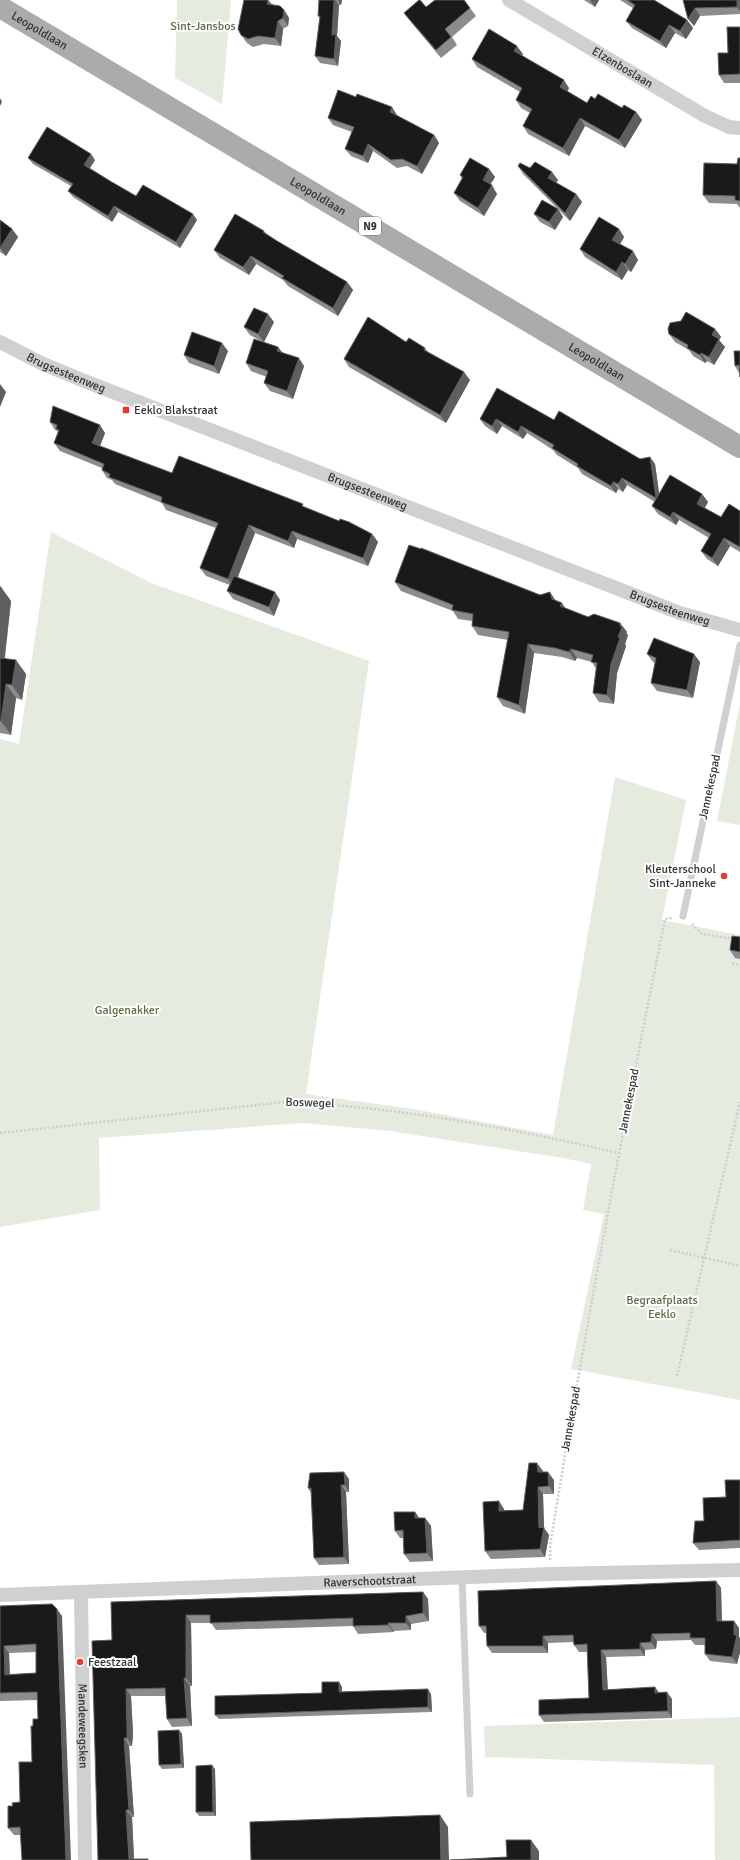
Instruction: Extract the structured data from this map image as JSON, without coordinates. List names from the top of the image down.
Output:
{
  "streets": {
    "main road": ["Leopoldlaan", "N9"],
    "street": [
      "Elzenboslaan",
      "Brugsesteenweg",
      "Raverschootstraat",
      "Mandeweegsken"
    ],
    "lane": ["Jannekespad"],
    "path": ["Boswegel"]
  },
  "crossings": [
    ["Jannekespad", "Boswegel"],
    ["Jannekespad", "Raverschootstraat"],
    ["Raverschootstraat", "Mandeweegsken"]
  ],
  "parks": ["Sint-Jansbos", "Galgenakker", "Begraafplaats Eeklo"],
  "places": {
    "transit": ["Eeklo Blakstraat"],
    "other": ["Kleuterschool Sint-Janneke", "Feestzaal"]
  }
}
